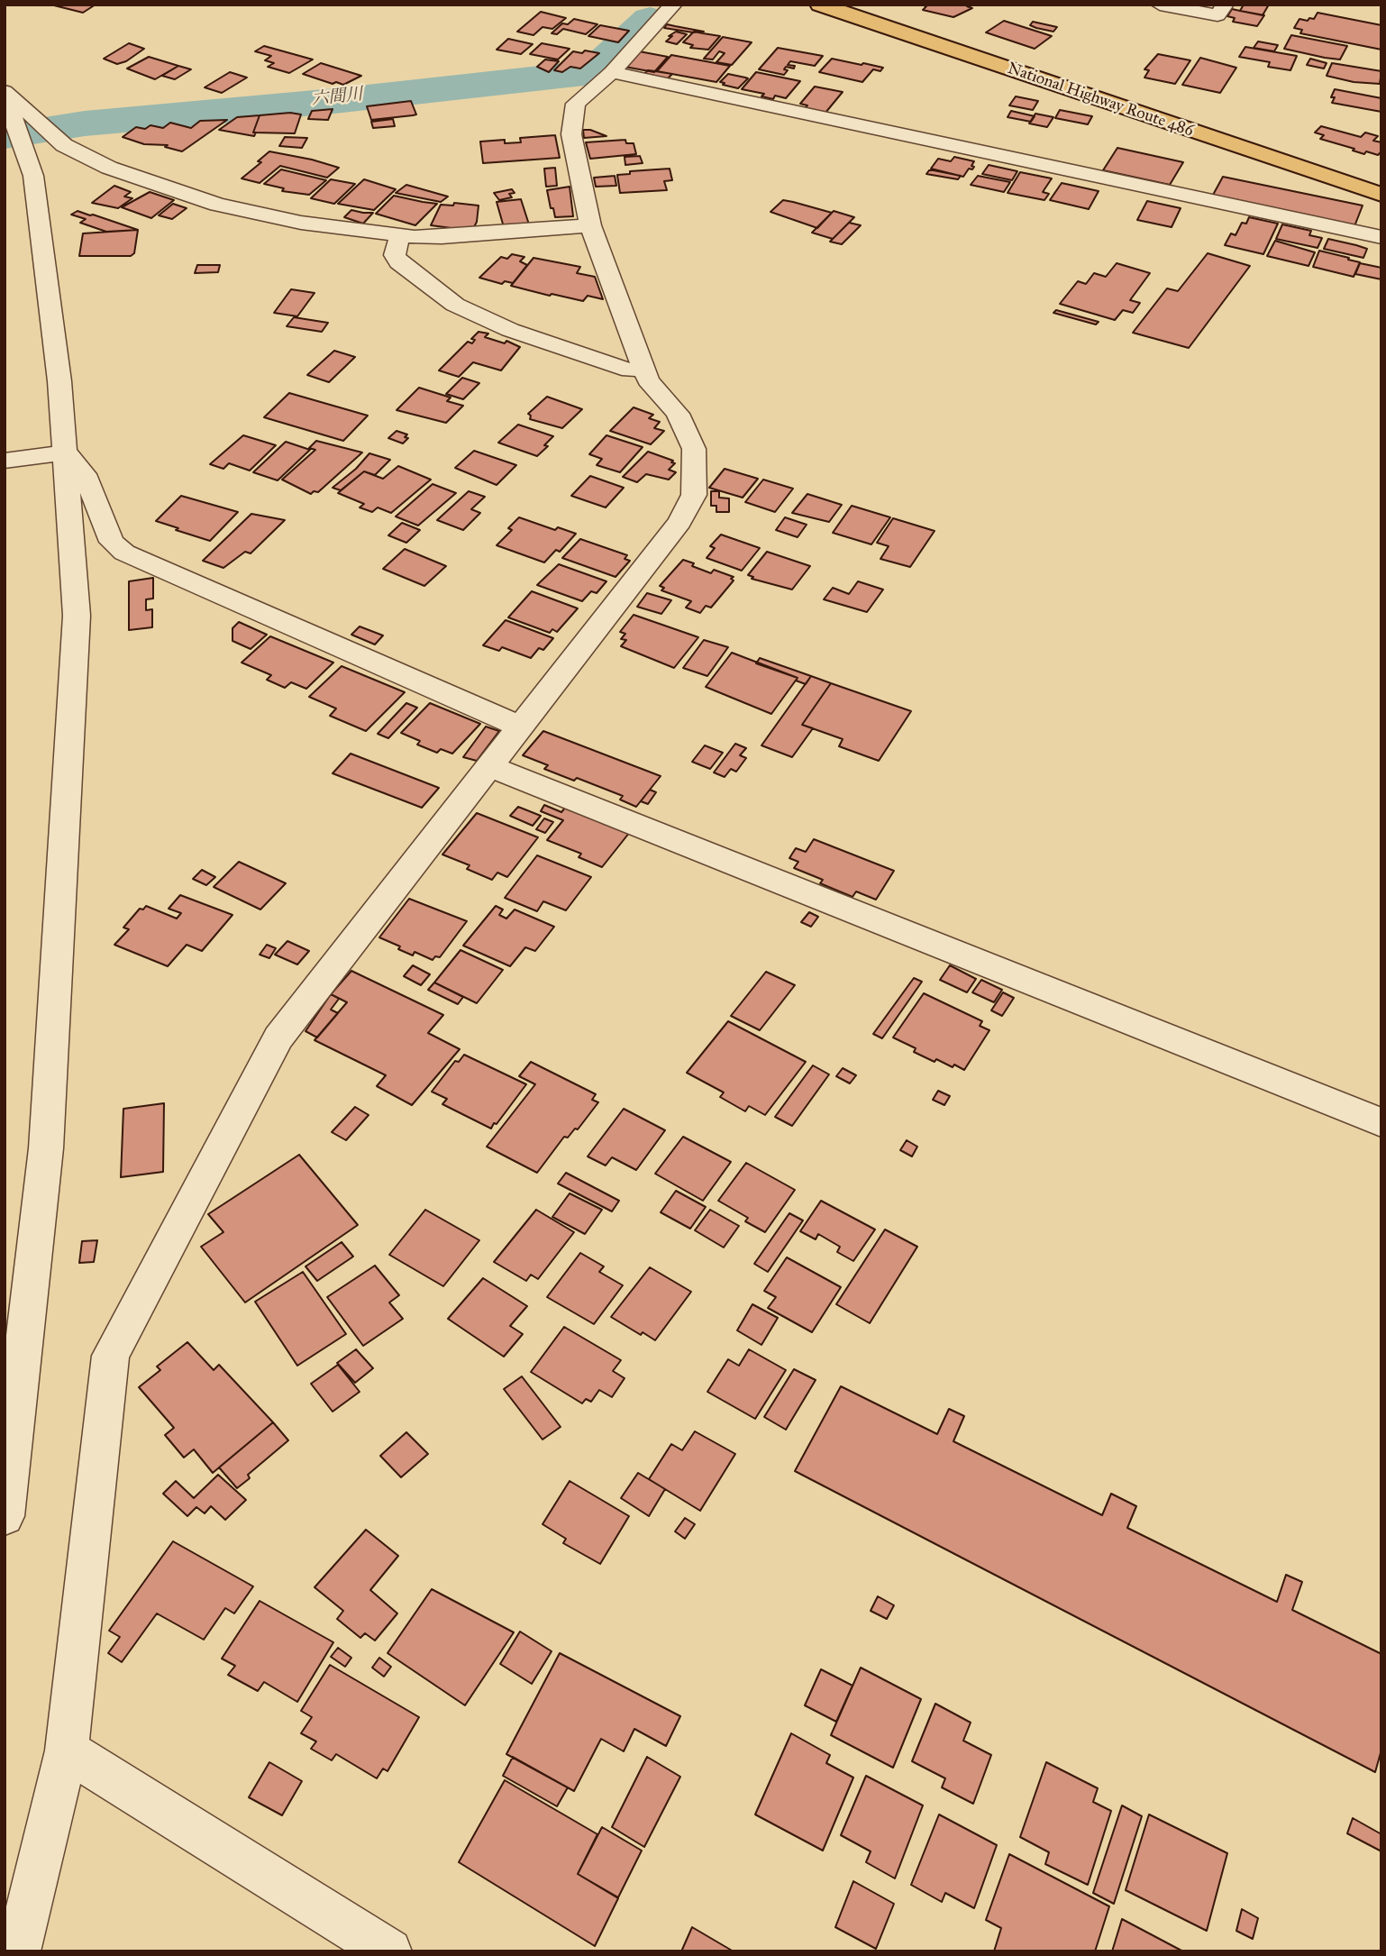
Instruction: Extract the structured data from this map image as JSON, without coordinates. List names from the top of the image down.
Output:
{
  "streets": {
    "highway": ["National Highway Route 486"]
  },
  "water": ["六間川"]
}
